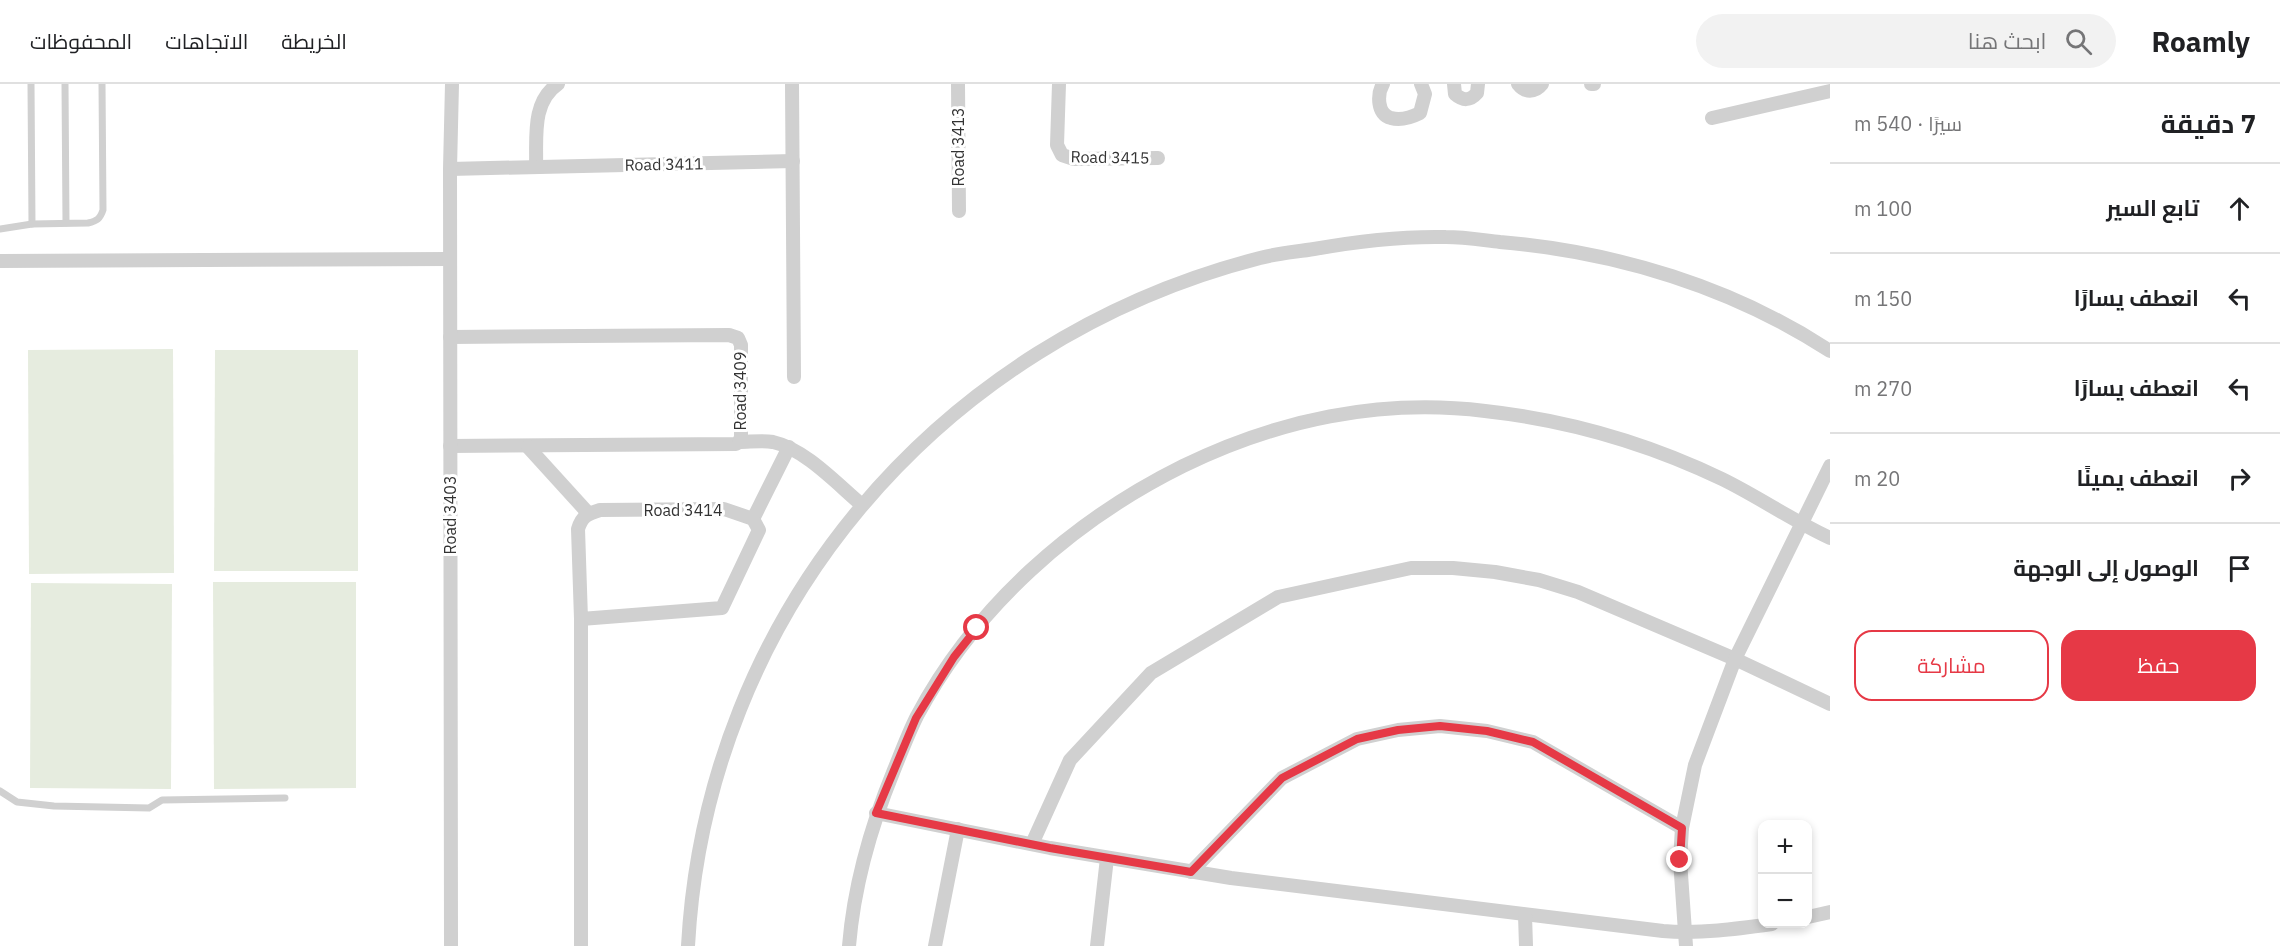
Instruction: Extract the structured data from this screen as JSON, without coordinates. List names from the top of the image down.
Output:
{
  "streets": {
    "street": [
      "Road 3413",
      "Road 3415",
      "Road 3411",
      "Road 3409",
      "Road 3414",
      "Road 3403"
    ]
  },
  "crossings": [
    ["Road 3411", "Road 3403"],
    ["Road 3409", "Road 3403"]
  ],
  "page": {
    "header": "Roamly",
    "search": "ابحث هنا",
    "nav": ["الخريطة", "الاتجاهات", "المحفوظات"],
    "heading": ["7 دقيقة", "سيرًا · 540 m"],
    "list": [
      ["تابع السير", "100 m"],
      ["انعطف يسارًا", "150 m"],
      ["انعطف يسارًا", "270 m"],
      ["انعطف يمينًا", "20 m"],
      "الوصول إلى الوجهة"
    ],
    "buttons": ["حفظ", "مشاركة"],
    "map_buttons": ["+", "−"]
  }
}
